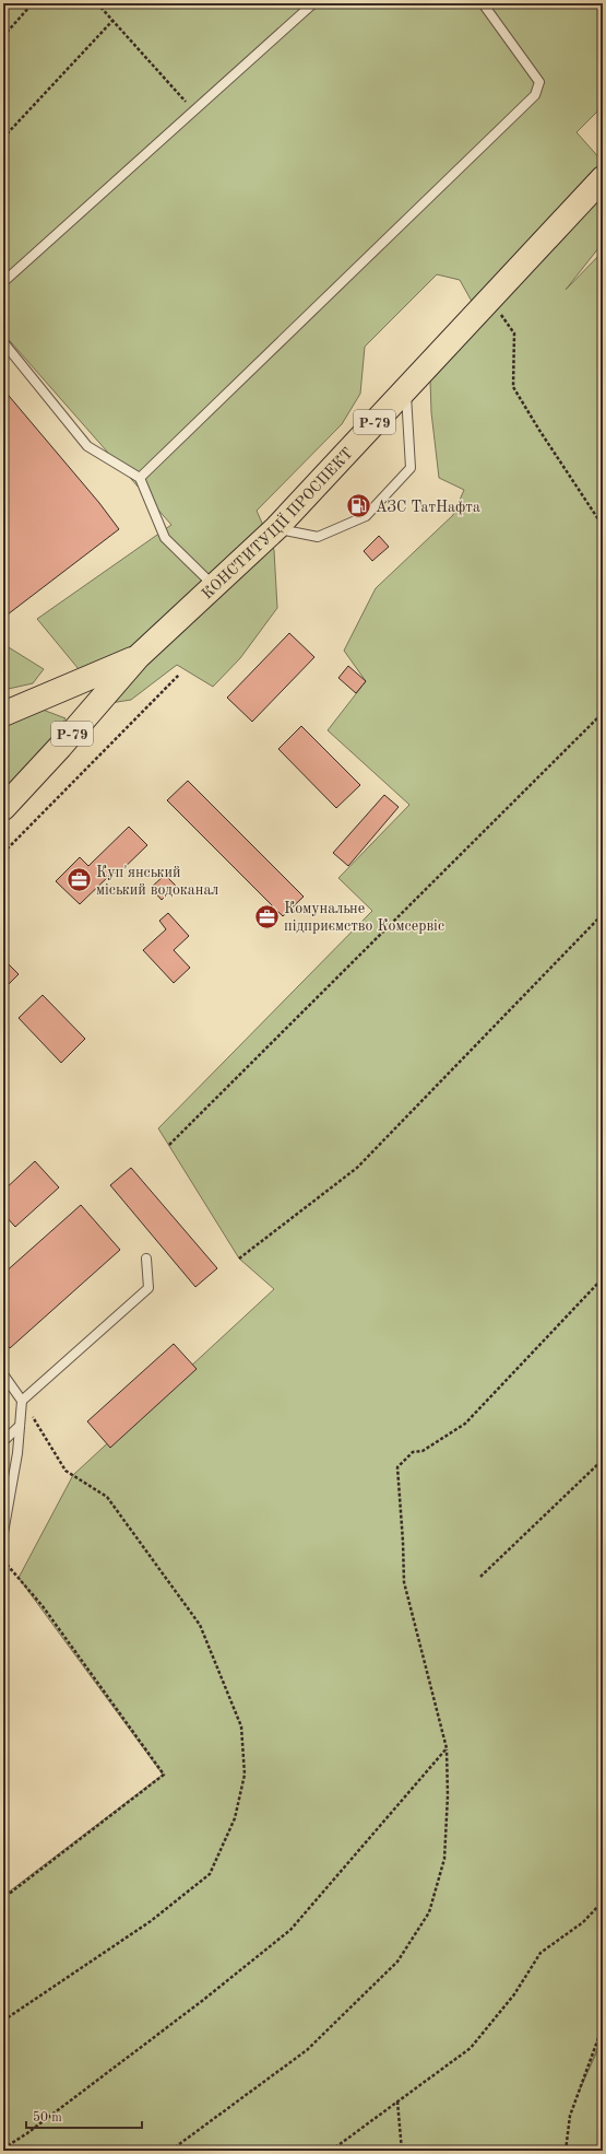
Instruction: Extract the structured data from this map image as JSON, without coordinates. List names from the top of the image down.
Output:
{
  "streets": {
    "main road": ["Р-79", "КОНСТИТУЦІЇ ПРОСПЕКТ"]
  },
  "crossings": [
    ["Р-79", "КОНСТИТУЦІЇ ПРОСПЕКТ"]
  ],
  "places": {
    "fuel station": ["АЗС ТатНафта"],
    "office": ["Куп'янський міський водоканал", "Комунальне пiдприємство Комсервiс"]
  },
  "scale_bar": "50 m"
}
